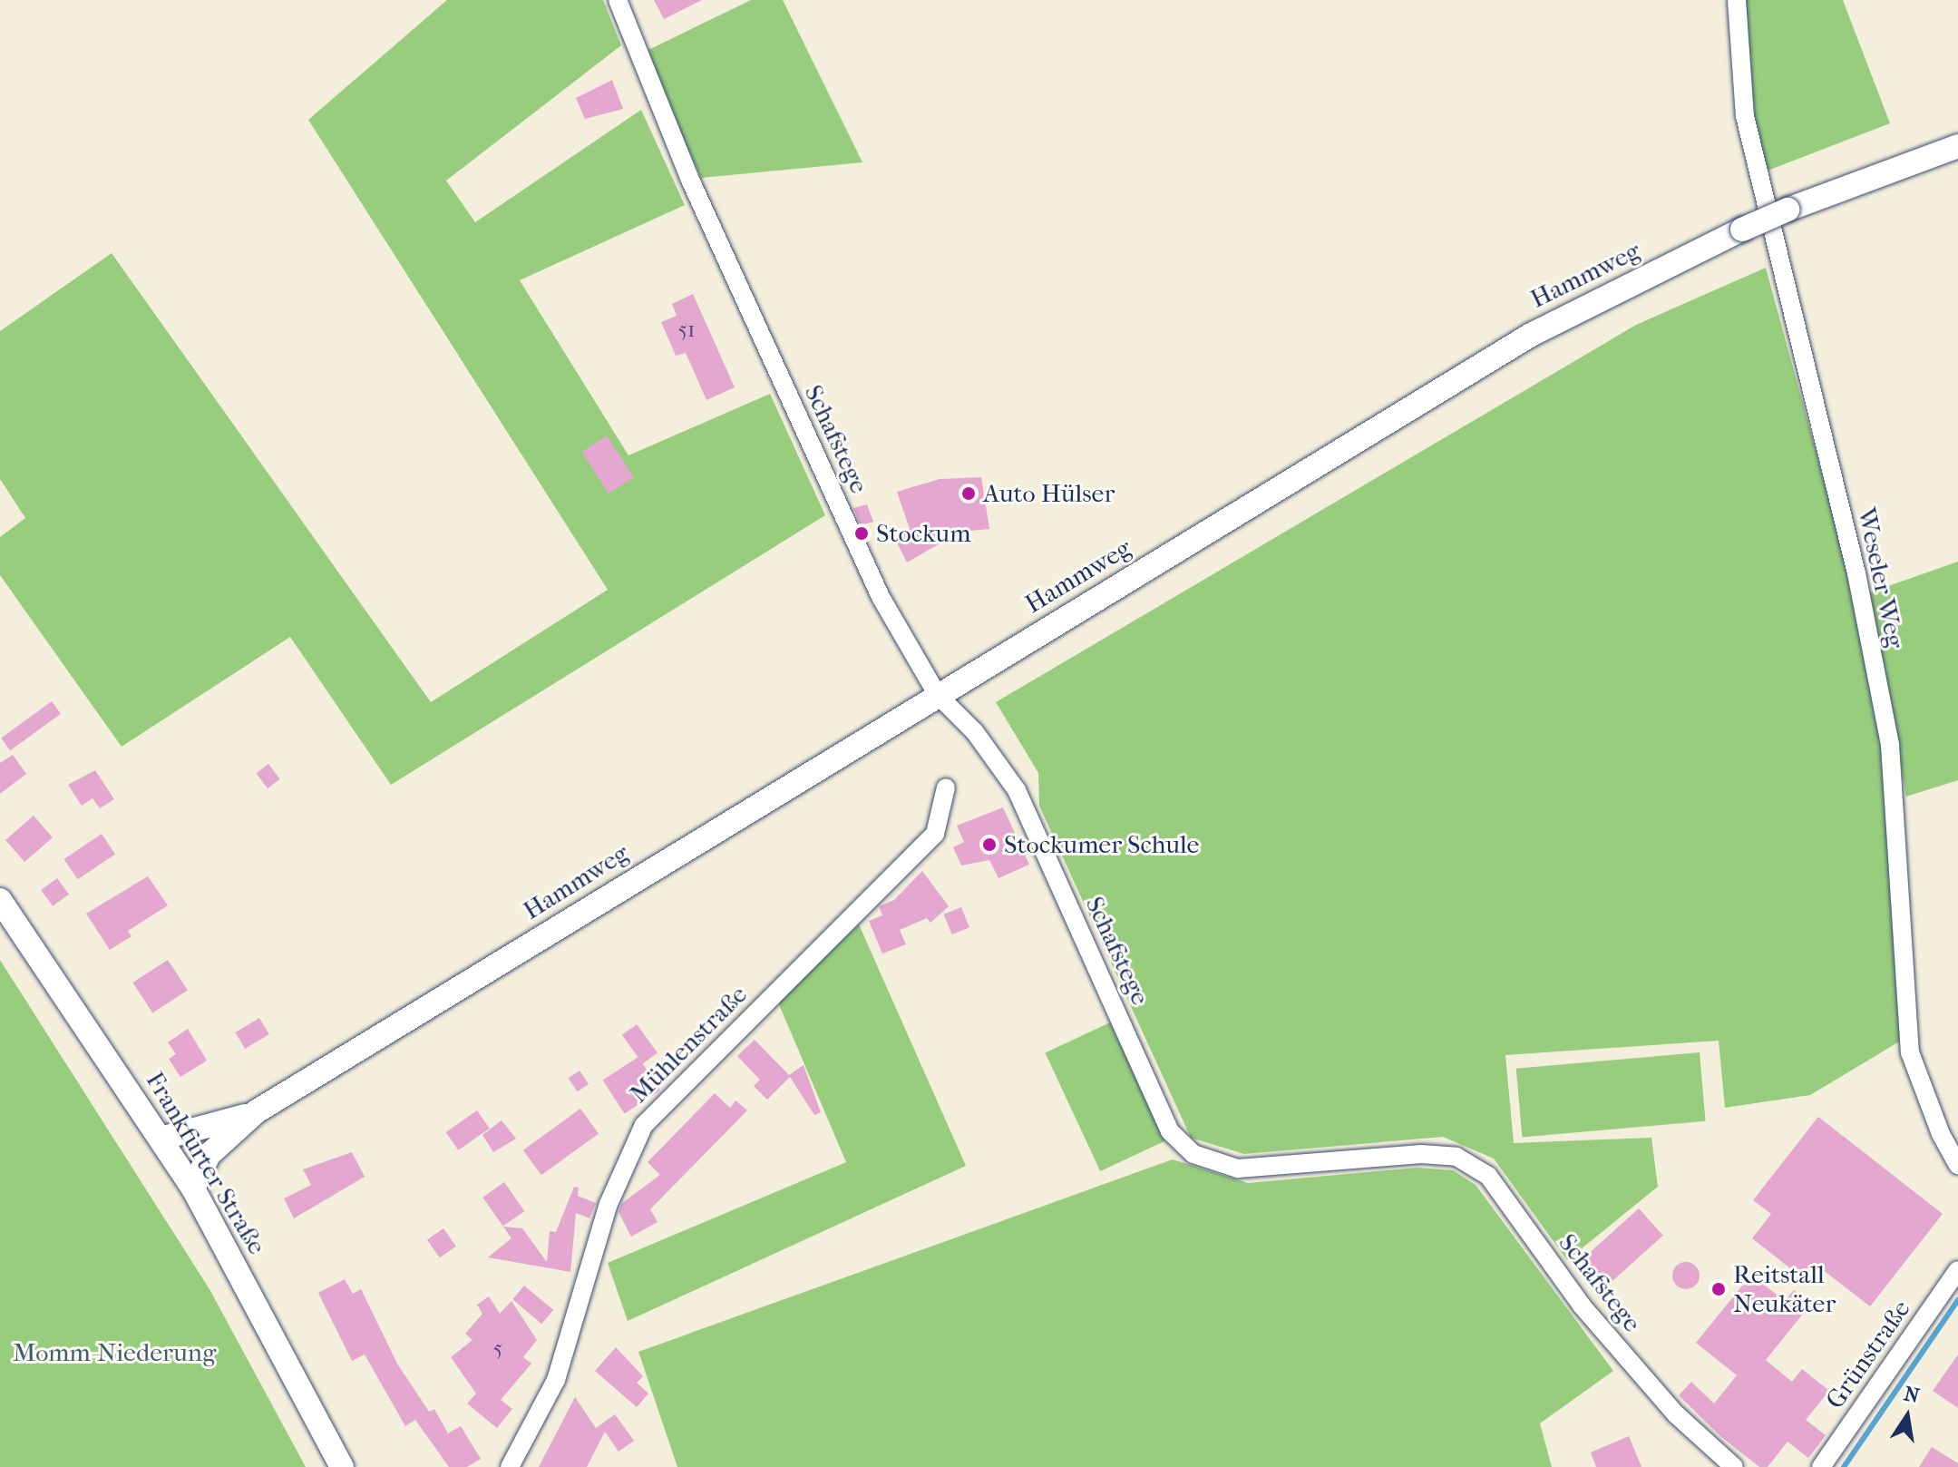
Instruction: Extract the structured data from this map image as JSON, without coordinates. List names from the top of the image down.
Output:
{
  "streets": {
    "main road": ["Hammweg", "Frankfurter Straße"],
    "street": [
      "Schafstege",
      "Weseler Weg",
      "Mühlenstraße",
      "Grünstraße"
    ]
  },
  "crossings": [
    ["Hammweg", "Schafstege"],
    ["Hammweg", "Frankfurter Straße"]
  ],
  "parks": ["Momm-Niederung"],
  "places": [
    "Auto Hülser",
    "Stockum",
    "Stockumer Schule",
    "Reitstall Neukäter"
  ],
  "house_numbers": ["51", "5"],
  "north": "top"
}
